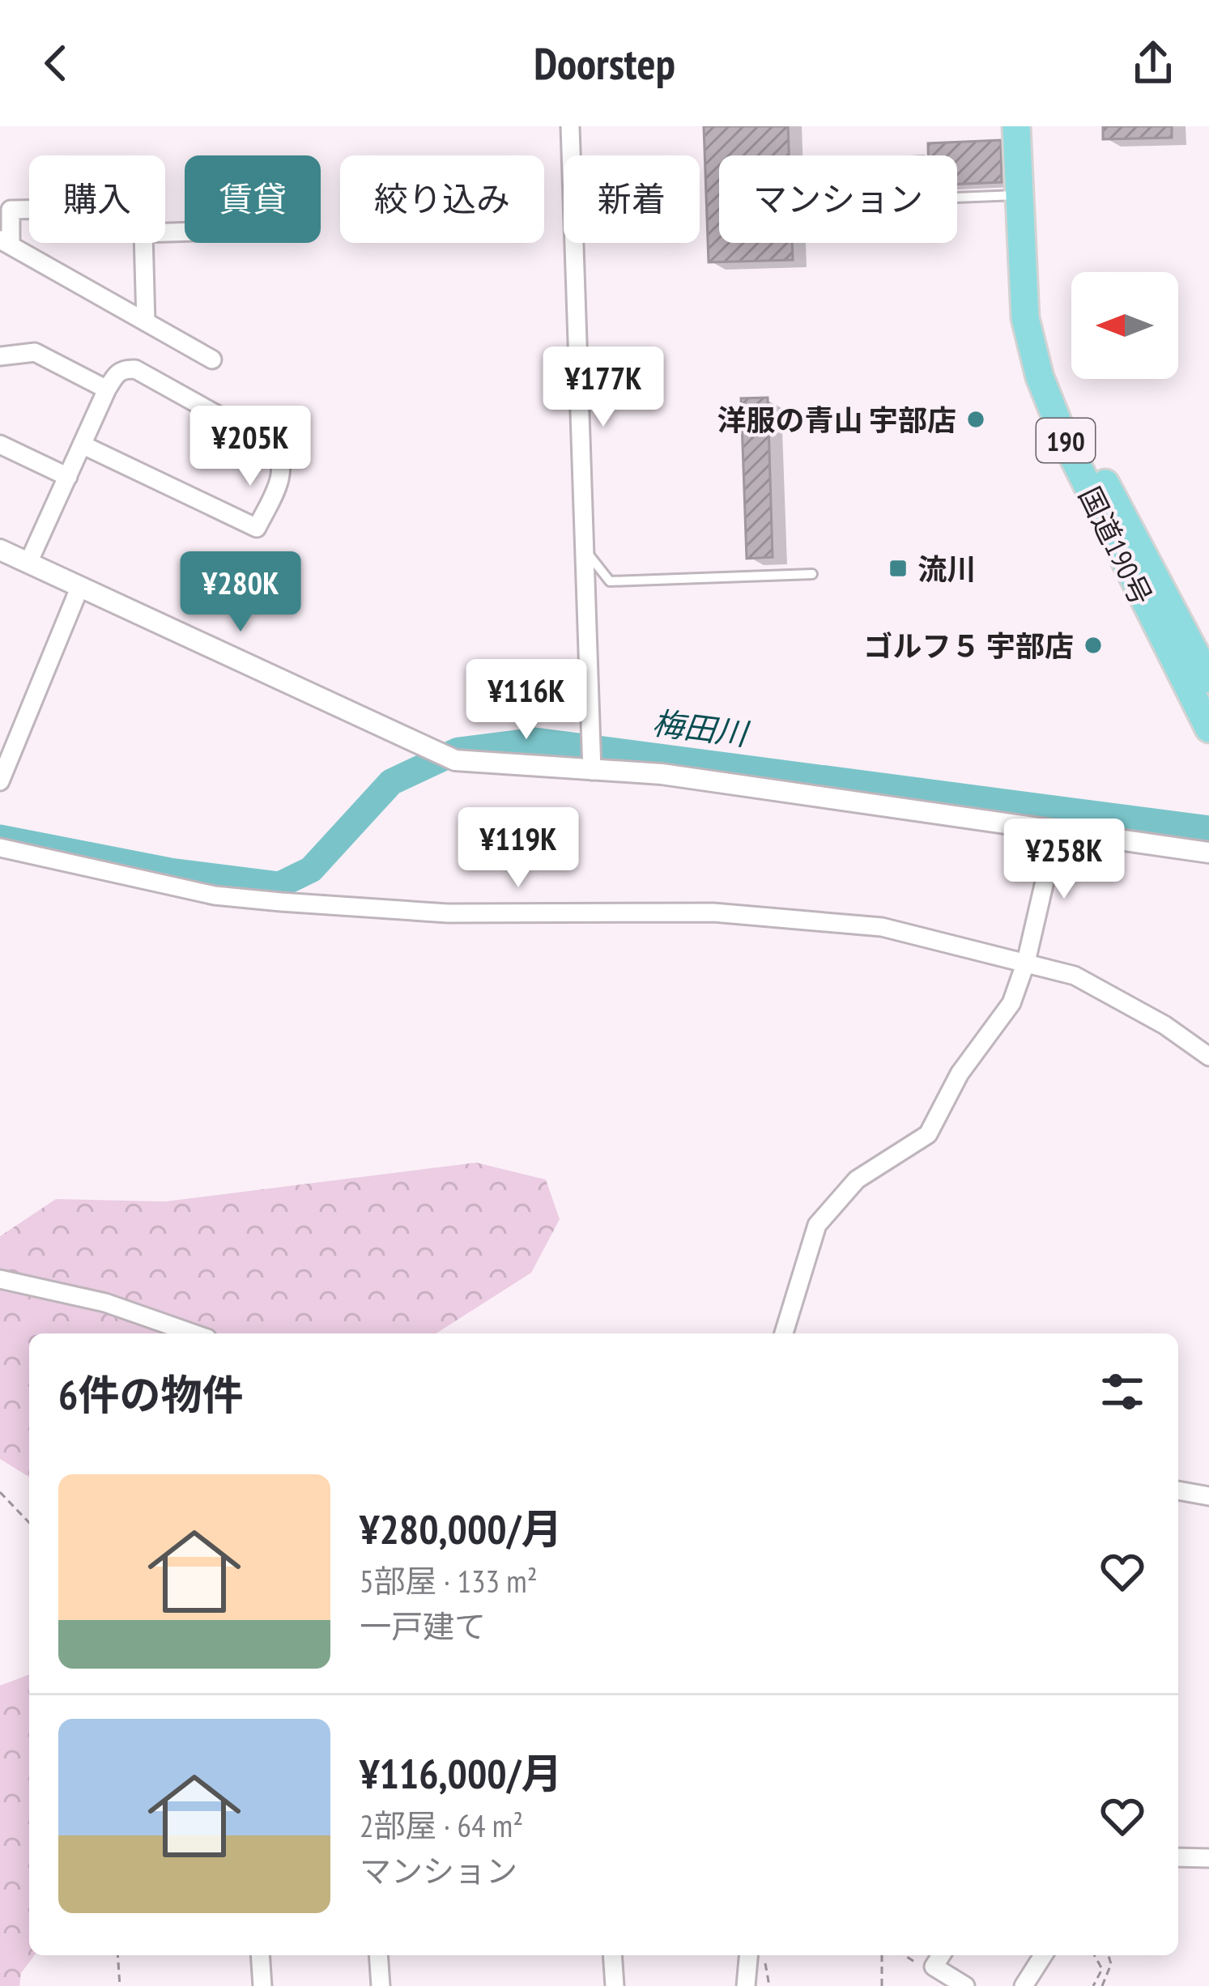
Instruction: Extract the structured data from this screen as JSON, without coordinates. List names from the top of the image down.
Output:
{
  "streets": {
    "highway": ["190", "国道190号"]
  },
  "water": ["梅田川"],
  "places": {
    "other": ["洋服の青山 宇部店", "ゴルフ５ 宇部店"],
    "transit": ["流川"]
  },
  "north": "left",
  "page": {
    "header": "Doorstep",
    "chip": [
      "購入",
      "賃貸",
      "絞り込み",
      "新着",
      "マンション"
    ],
    "price": [
      "¥177K",
      "¥205K",
      "¥280K",
      "¥116K",
      "¥119K",
      "¥258K"
    ],
    "heading": "6件の物件",
    "list": [
      {
        "name": "¥280,000/月",
        "note": "5部屋 · 133 m² · 一戸建て"
      },
      {
        "name": "¥116,000/月",
        "note": "2部屋 · 64 m² · マンション"
      }
    ]
  }
}
